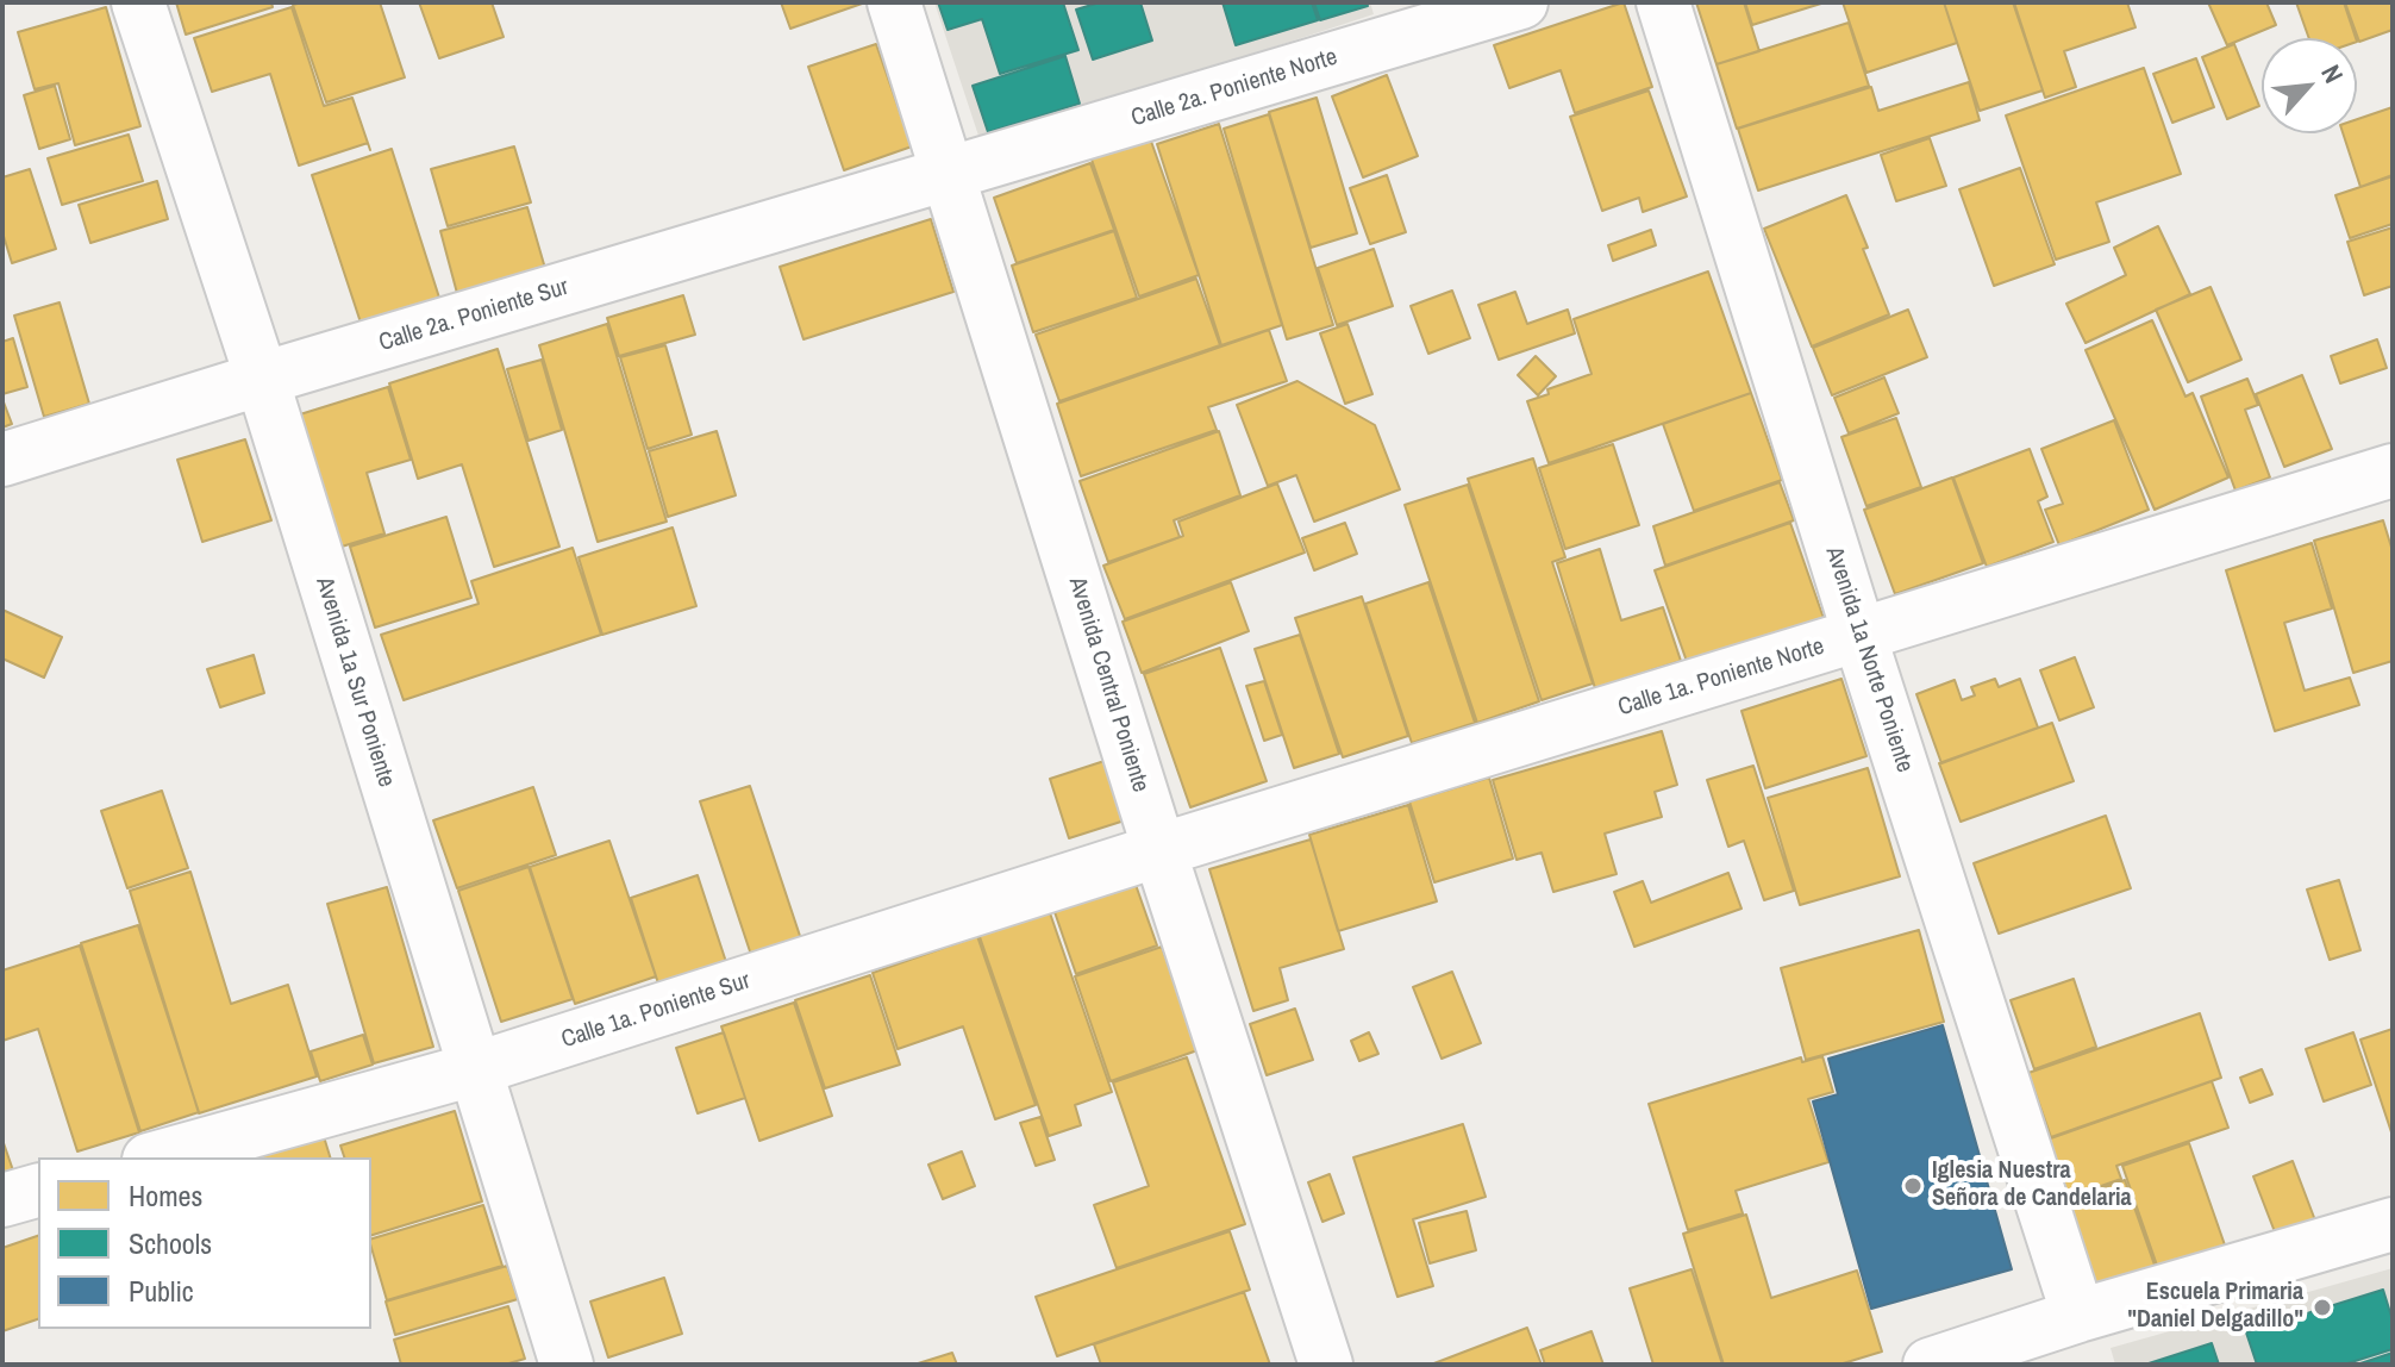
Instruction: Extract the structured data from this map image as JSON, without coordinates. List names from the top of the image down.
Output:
{
  "streets": {
    "street": [
      "Calle 2a. Poniente Norte",
      "Calle 2a. Poniente Sur",
      "Avenida 1a Norte Poniente",
      "Calle 1a. Poniente Norte",
      "Avenida 1a Sur Poniente",
      "Avenida Central Poniente",
      "Calle 1a. Poniente Sur"
    ]
  },
  "crossings": [
    ["Calle 2a. Poniente Norte", "Calle 2a. Poniente Sur"],
    ["Calle 2a. Poniente Norte", "Avenida Central Poniente"],
    ["Calle 2a. Poniente Sur", "Avenida 1a Sur Poniente"],
    ["Calle 2a. Poniente Sur", "Avenida Central Poniente"],
    ["Avenida 1a Norte Poniente", "Calle 1a. Poniente Norte"],
    ["Calle 1a. Poniente Norte", "Avenida Central Poniente"],
    ["Calle 1a. Poniente Norte", "Calle 1a. Poniente Sur"],
    ["Avenida 1a Sur Poniente", "Calle 1a. Poniente Sur"],
    ["Avenida Central Poniente", "Calle 1a. Poniente Sur"]
  ],
  "places": ["Iglesia Nuestra Señora de Candelaria", "Escuela Primaria \"Daniel Delgadillo\""],
  "legend": ["Homes", "Schools", "Public"],
  "north": "top right"
}
